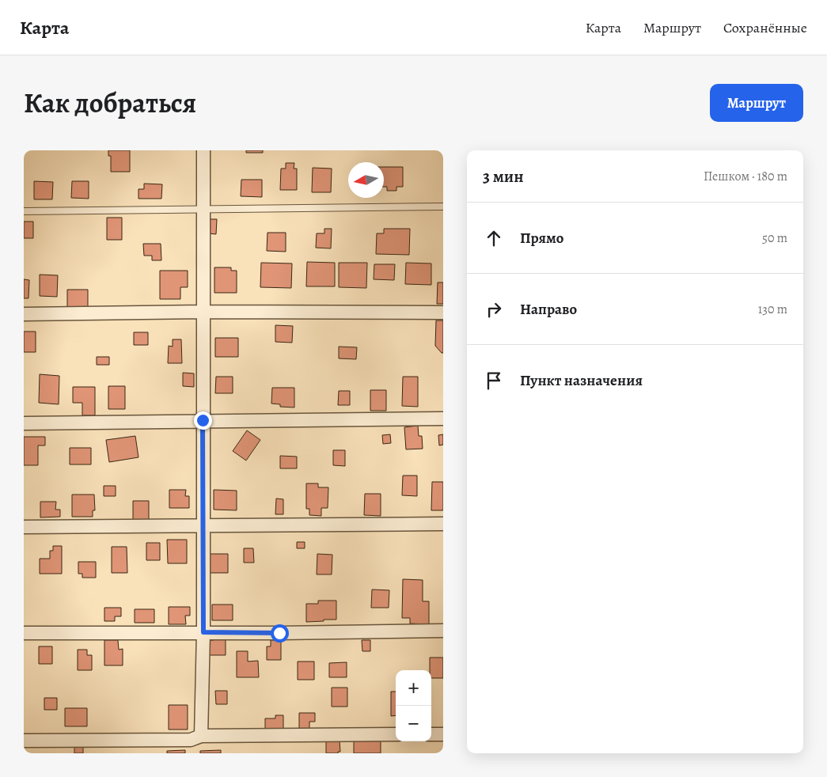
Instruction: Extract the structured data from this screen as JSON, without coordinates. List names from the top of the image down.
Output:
{
  "north": "left",
  "page": {
    "header": "Карта",
    "nav": ["Карта", "Маршрут", "Сохранённые"],
    "title": "Как добраться",
    "buttons": "Маршрут",
    "heading": ["3 мин", "Пешком · 180 m"],
    "list": [
      ["Прямо", "50 m"],
      ["Направо", "130 m"],
      "Пункт назначения"
    ],
    "map_buttons": ["+", "−"]
  }
}
